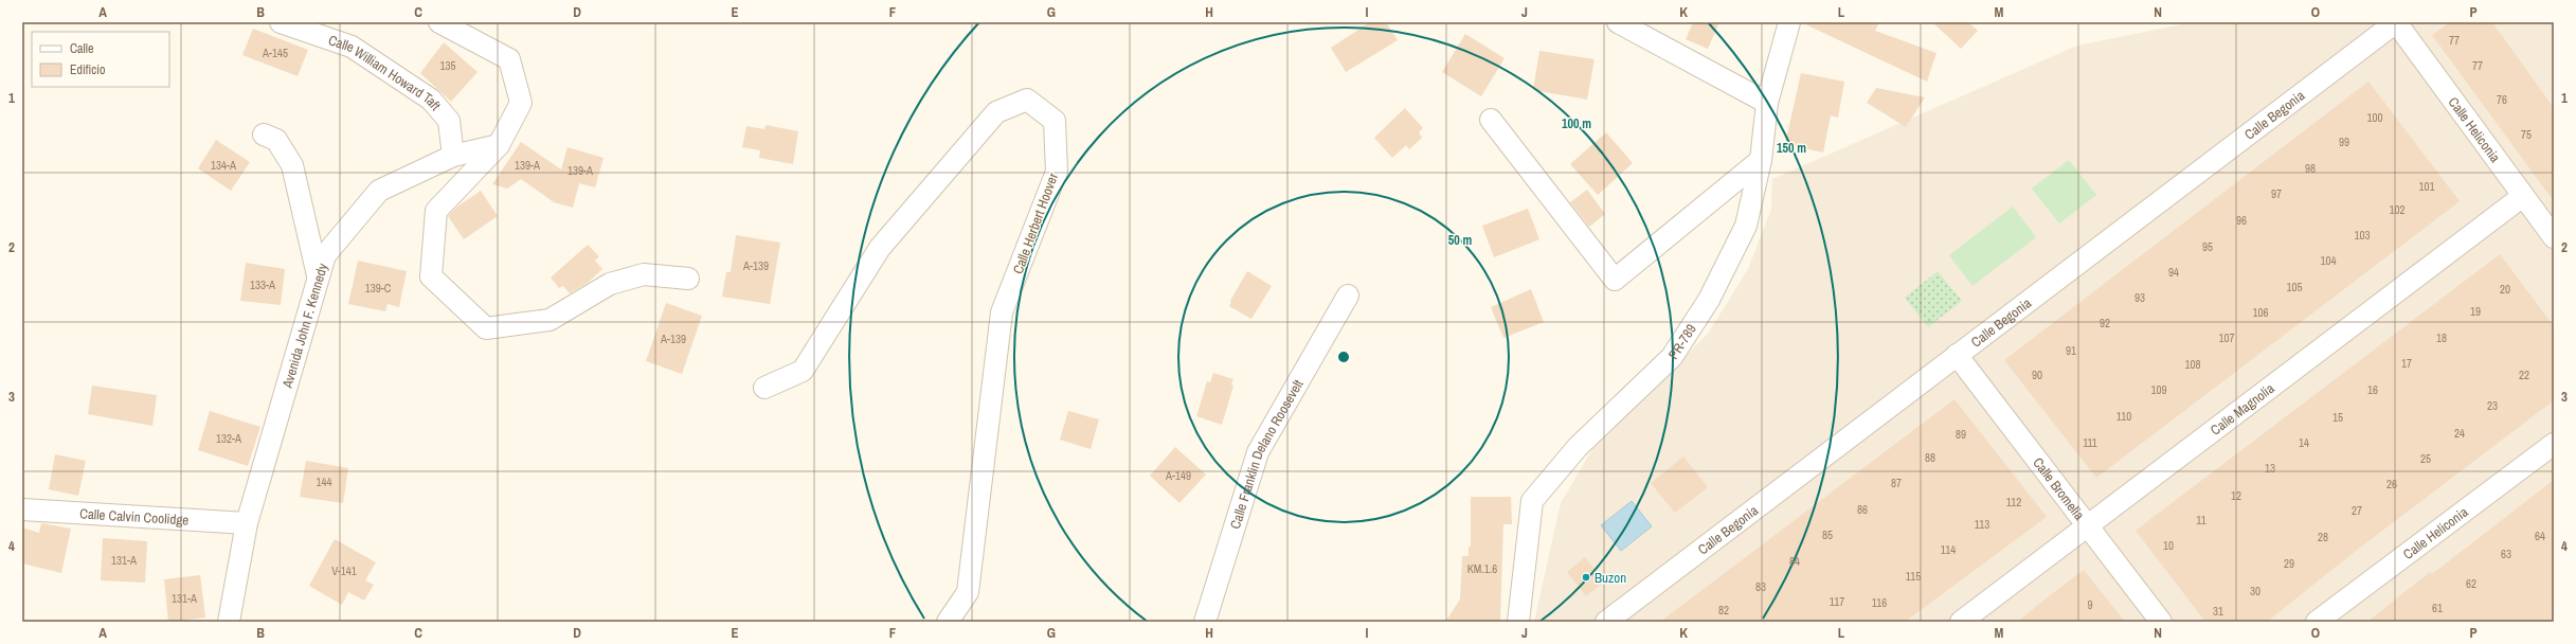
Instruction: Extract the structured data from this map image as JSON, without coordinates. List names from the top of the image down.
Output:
{
  "streets": {
    "street": [
      "Calle William Howard Taft",
      "Calle Begonia",
      "Calle Heliconia",
      "Calle Herbert Hoover",
      "Avenida John F. Kennedy",
      "PR-789",
      "Calle Magnolia",
      "Calle Franklin Delano Roosevelt",
      "Calle Bromelia",
      "Calle Calvin Coolidge"
    ]
  },
  "crossings": [
    ["Calle William Howard Taft", "Avenida John F. Kennedy"],
    ["Calle Begonia", "Calle Heliconia"],
    ["Calle Begonia", "Calle Bromelia"],
    ["Calle Heliconia", "Calle Magnolia"],
    ["Avenida John F. Kennedy", "Calle Calvin Coolidge"],
    ["Calle Magnolia", "Calle Bromelia"]
  ],
  "places": ["Buzon"],
  "house_numbers": [
    "77",
    "A-145",
    "135",
    "77",
    "76",
    "100",
    "75",
    "99",
    "134-A",
    "139-A",
    "98",
    "139-A",
    "101",
    "97",
    "102",
    "96",
    "103",
    "95",
    "104",
    "A-139",
    "94",
    "133-A",
    "105",
    "139-C",
    "20",
    "93",
    "19",
    "106",
    "92",
    "107",
    "18",
    "A-139",
    "91",
    "17",
    "108",
    "90",
    "22",
    "109",
    "16",
    "23",
    "110",
    "15",
    "24",
    "89",
    "132-A",
    "111",
    "14",
    "88",
    "25",
    "13",
    "A-149",
    "144",
    "87",
    "26",
    "12",
    "112",
    "86",
    "27",
    "11",
    "113",
    "85",
    "64",
    "28",
    "10",
    "114",
    "63",
    "131-A",
    "84",
    "29",
    "KM.1.6",
    "V-141",
    "115",
    "62",
    "83",
    "30",
    "131-A",
    "117",
    "116",
    "9",
    "61",
    "82",
    "31"
  ],
  "legend": ["Calle", "Edificio"],
  "grid": {
    "columns": [
      "A",
      "B",
      "C",
      "D",
      "E",
      "F",
      "G",
      "H",
      "I",
      "J",
      "K",
      "L",
      "M",
      "N",
      "O",
      "P"
    ],
    "rows": [
      "1",
      "2",
      "3",
      "4"
    ]
  },
  "rings": ["100 m", "150 m", "50 m"]
}
